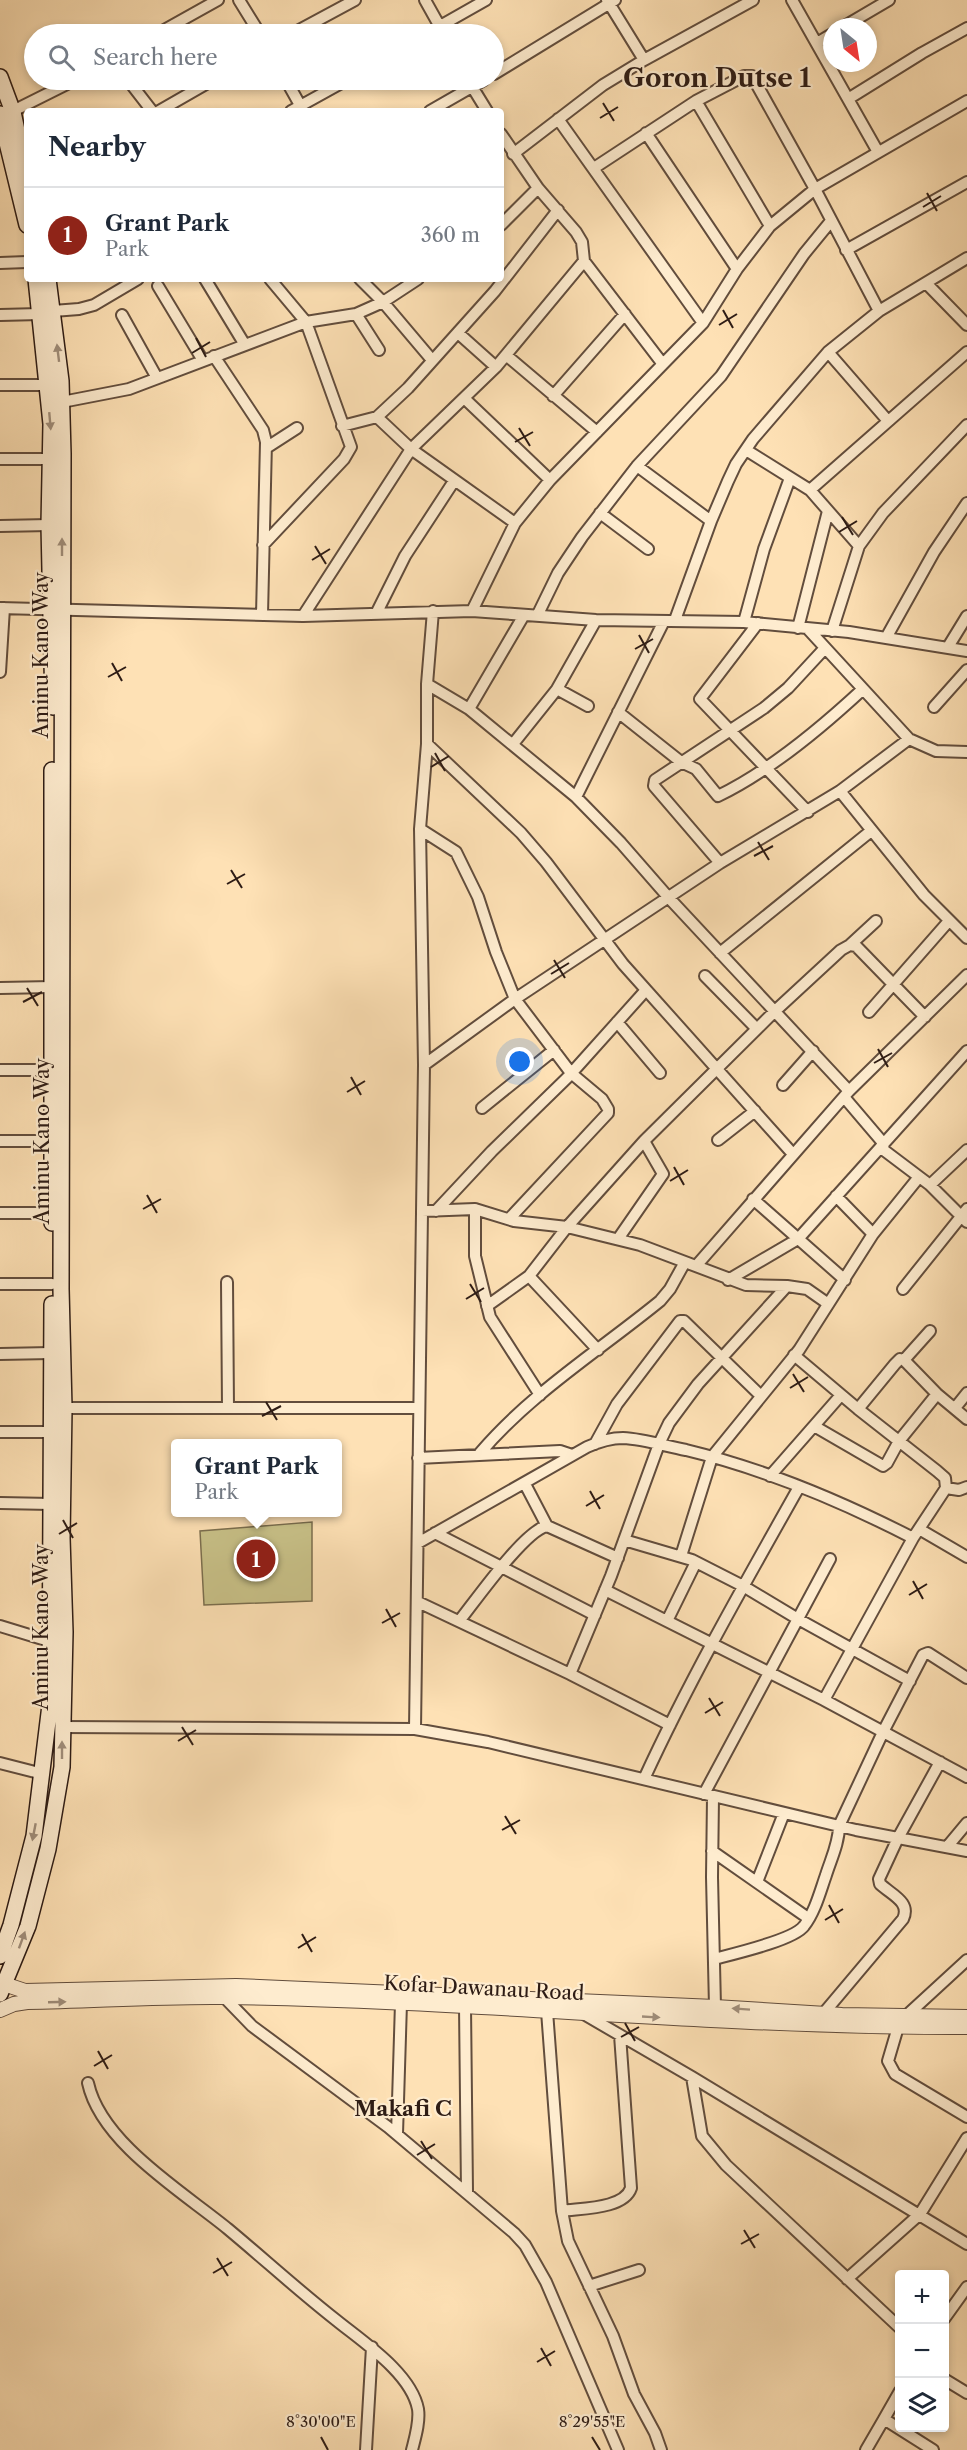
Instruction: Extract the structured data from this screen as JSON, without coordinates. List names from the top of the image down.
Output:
{
  "streets": {
    "main road": ["Aminu Kano Way"],
    "street": ["Kofar Dawanau Road"]
  },
  "crossings": [
    ["Aminu Kano Way", "Kofar Dawanau Road"]
  ],
  "districts": ["Goron Dutse 1", "Makafi C"],
  "north": "bottom right",
  "page": {
    "search": "Search here",
    "heading": "Nearby",
    "list": [
      {
        "mark": "1",
        "name": "Grant Park",
        "note": "Park",
        "value": "360 m"
      }
    ],
    "popup": ["Grant Park", "Park"],
    "pins": "1",
    "map_buttons": ["+", "−"]
  },
  "coordinates": ["8°30'00\"E", "8°29'55\"E"]
}
